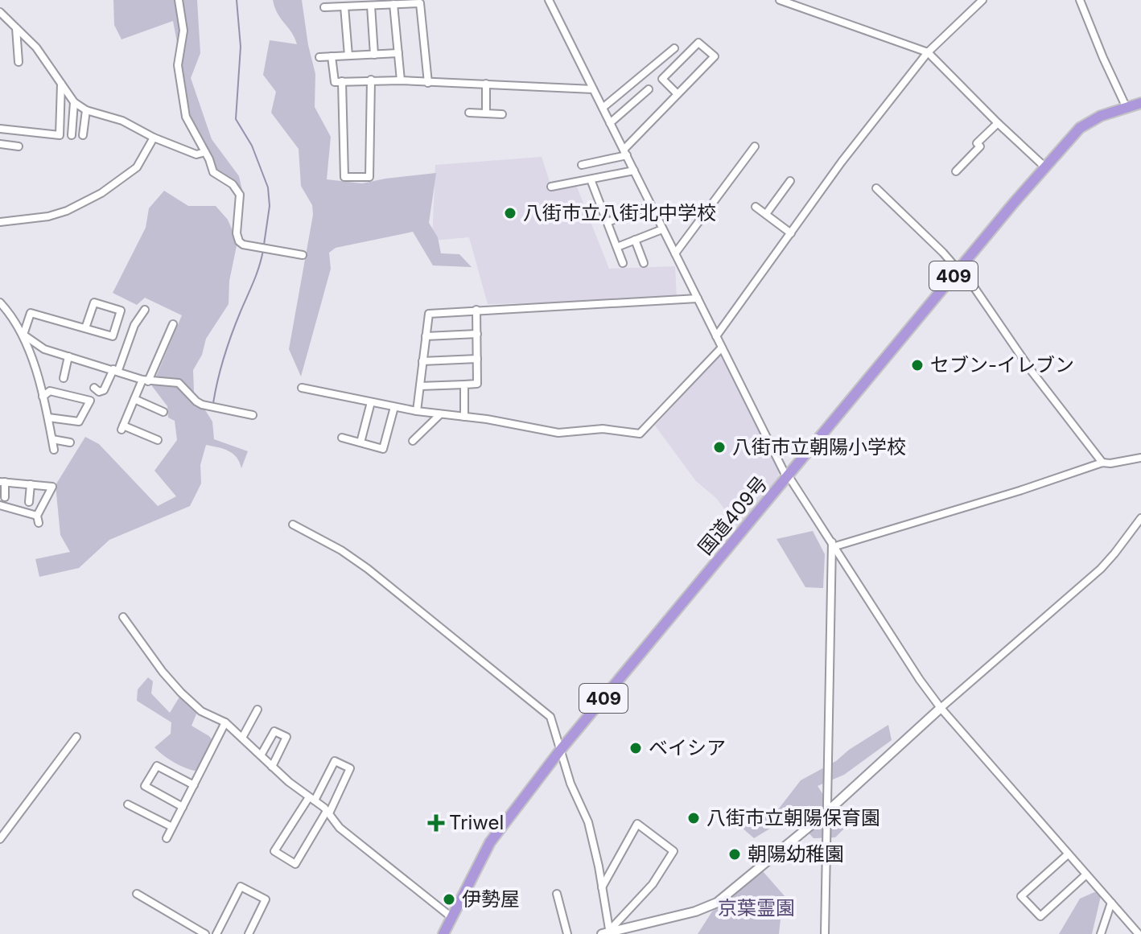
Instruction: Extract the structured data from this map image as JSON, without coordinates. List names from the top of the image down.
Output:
{
  "streets": {
    "highway": ["409", "国道409号"]
  },
  "parks": ["京葉霊園"],
  "places": {
    "other": [
      "八街市立八街北中学校",
      "セブン-イレブン",
      "八街市立朝陽小学校",
      "ベイシア",
      "八街市立朝陽保育園",
      "朝陽幼稚園",
      "伊勢屋"
    ],
    "health": ["Triwel"]
  }
}
